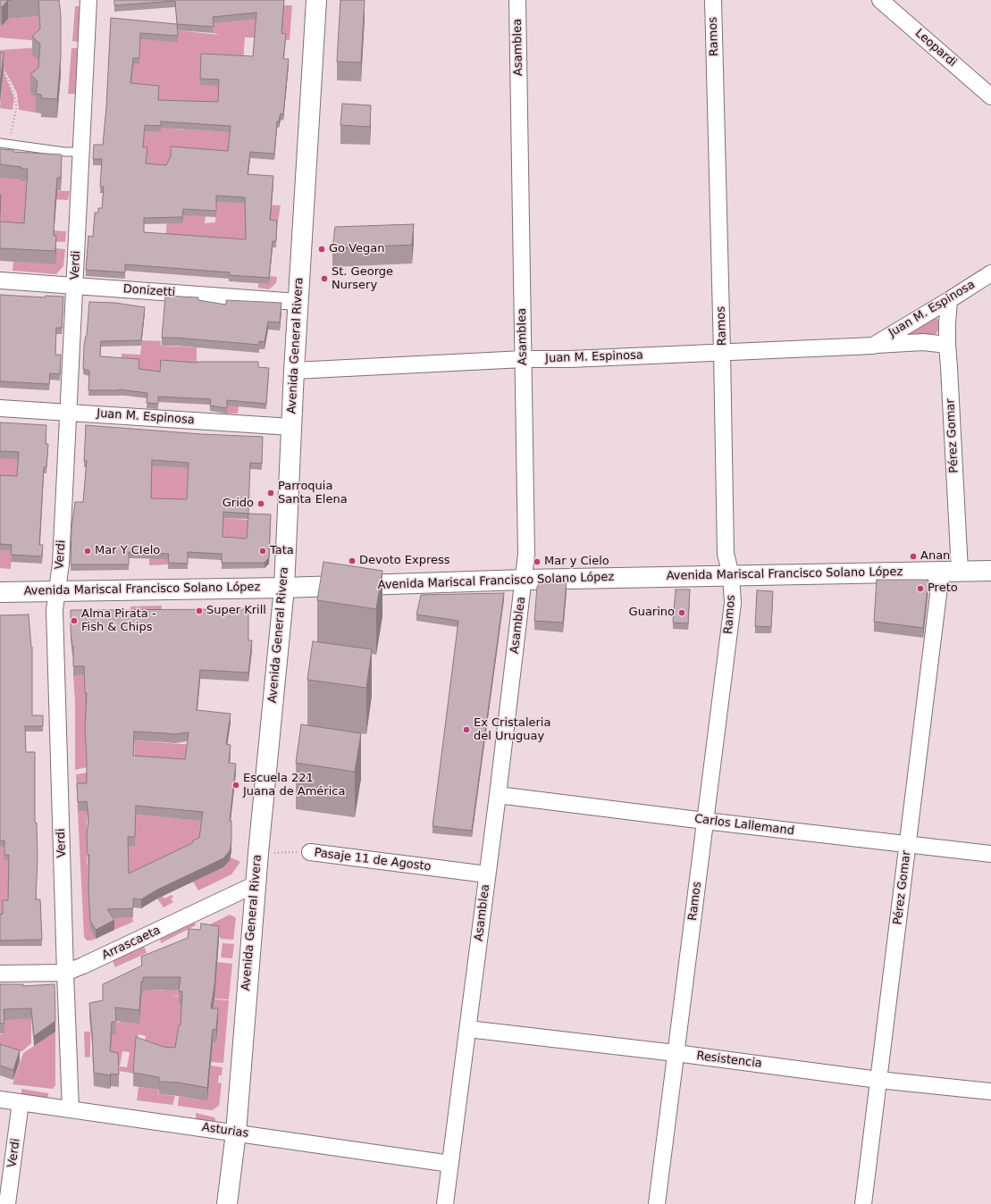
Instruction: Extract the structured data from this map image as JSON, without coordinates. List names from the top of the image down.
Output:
{
  "streets": {
    "main road": ["Avenida General Rivera", "Avenida Mariscal Francisco Solano López"],
    "street": [
      "Ramos",
      "Asamblea",
      "Leopardi",
      "Verdi",
      "Donizetti",
      "Juan M. Espinosa",
      "Pérez Gomar",
      "Carlos Lallemand",
      "Pasaje 11 de Agosto",
      "Arrascaeta",
      "Resistencia",
      "Asturias"
    ]
  },
  "crossings": [
    ["Ramos", "Juan M. Espinosa"],
    ["Ramos", "Avenida Mariscal Francisco Solano López"],
    ["Ramos", "Carlos Lallemand"],
    ["Ramos", "Resistencia"],
    ["Asamblea", "Juan M. Espinosa"],
    ["Asamblea", "Avenida Mariscal Francisco Solano López"],
    ["Asamblea", "Carlos Lallemand"],
    ["Asamblea", "Pasaje 11 de Agosto"],
    ["Asamblea", "Resistencia"],
    ["Asamblea", "Asturias"],
    ["Verdi", "Donizetti"],
    ["Verdi", "Juan M. Espinosa"],
    ["Verdi", "Avenida Mariscal Francisco Solano López"],
    ["Verdi", "Arrascaeta"],
    ["Verdi", "Asturias"],
    ["Donizetti", "Avenida General Rivera"],
    ["Juan M. Espinosa", "Avenida General Rivera"],
    ["Juan M. Espinosa", "Pérez Gomar"],
    ["Avenida General Rivera", "Avenida Mariscal Francisco Solano López"],
    ["Avenida General Rivera", "Pasaje 11 de Agosto"],
    ["Avenida General Rivera", "Arrascaeta"],
    ["Avenida General Rivera", "Asturias"],
    ["Pérez Gomar", "Avenida Mariscal Francisco Solano López"],
    ["Pérez Gomar", "Carlos Lallemand"],
    ["Pérez Gomar", "Resistencia"]
  ],
  "places": [
    "Go Vegan",
    "St. George Nursery",
    "Parroquia Santa Elena",
    "Grido",
    "Mar Y CIelo",
    "Tata",
    "Anan",
    "Devoto Express",
    "Mar y Cielo",
    "Preto",
    "Super Krill",
    "Guarino",
    "Alma Pirata - Fish & Chips",
    "Ex Cristaleria del Uruguay",
    "Escuela 221 Juana de América"
  ]
}
